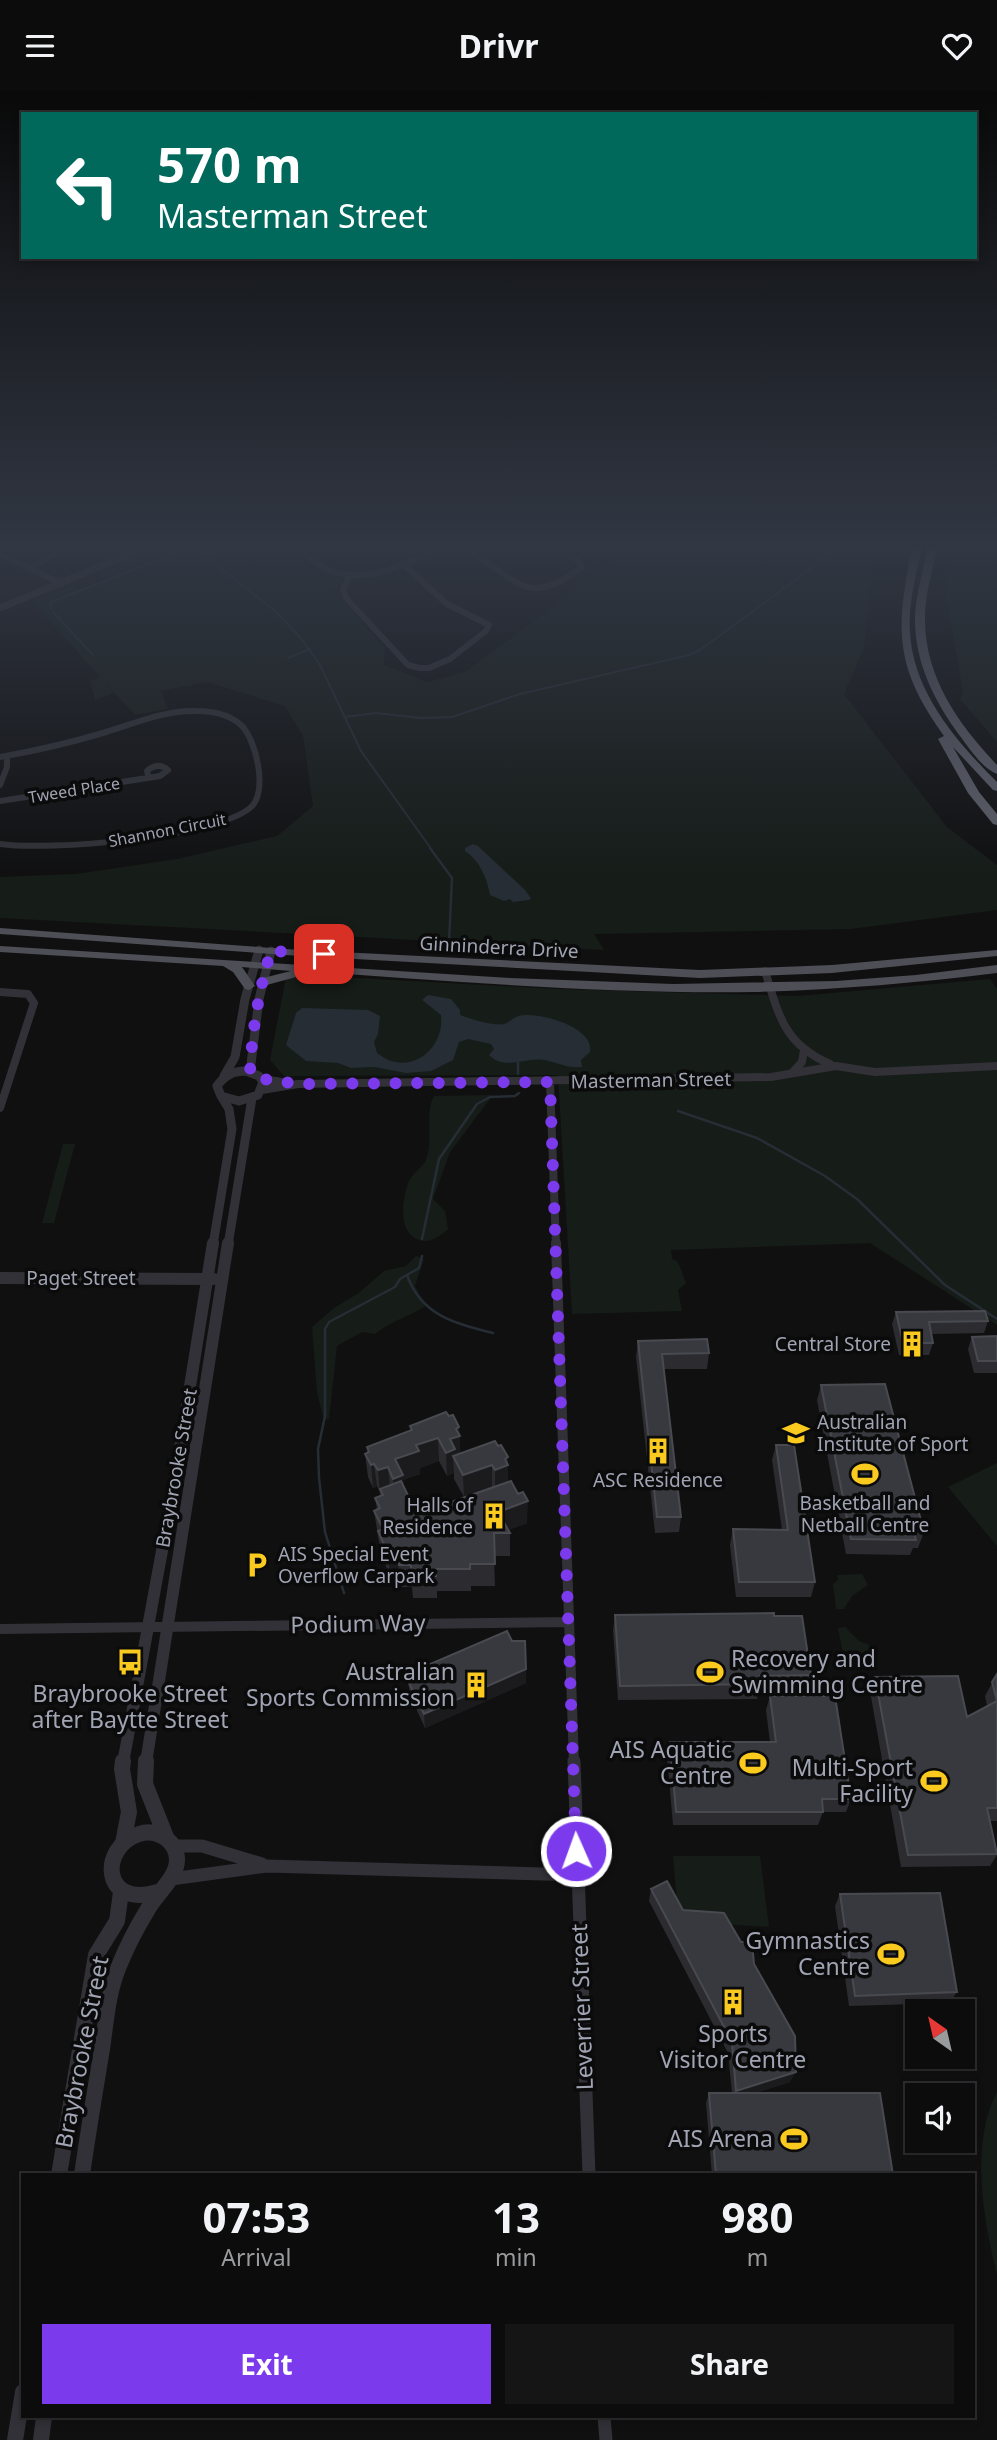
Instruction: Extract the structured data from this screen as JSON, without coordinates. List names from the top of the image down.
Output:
{
  "streets": {
    "main road": ["Ginninderra Drive"],
    "street": [
      "Tweed Place",
      "Shannon Circuit",
      "Masterman Street",
      "Paget Street",
      "Braybrooke Street",
      "Podium Way",
      "Leverrier Street"
    ]
  },
  "crossings": [
    ["Masterman Street", "Braybrooke Street"],
    ["Masterman Street", "Leverrier Street"],
    ["Paget Street", "Braybrooke Street"],
    ["Braybrooke Street", "Podium Way"],
    ["Podium Way", "Leverrier Street"]
  ],
  "places": {
    "building": [
      "Central Store",
      "ASC Residence",
      "Halls of Residence",
      "Australian Sports Commission",
      "Sports Visitor Centre"
    ],
    "school or university": ["Australian Institute of Sport"],
    "sports": [
      "Basketball and Netball Centre",
      "Recovery and Swimming Centre",
      "AIS Aquatic Centre",
      "Multi-Sport Facility",
      "Gymnastics Centre",
      "AIS Arena"
    ],
    "parking": ["AIS Special Event Overflow Carpark"],
    "bus stop": ["Braybrooke Street after Baytte Street"]
  },
  "north": "top left",
  "page": {
    "header": "Drivr",
    "turn": ["570 m", "Masterman Street"],
    "eta": [
      "07:53",
      "Arrival",
      "13",
      "min",
      "980",
      "m"
    ],
    "buttons": ["Exit", "Share"]
  }
}
